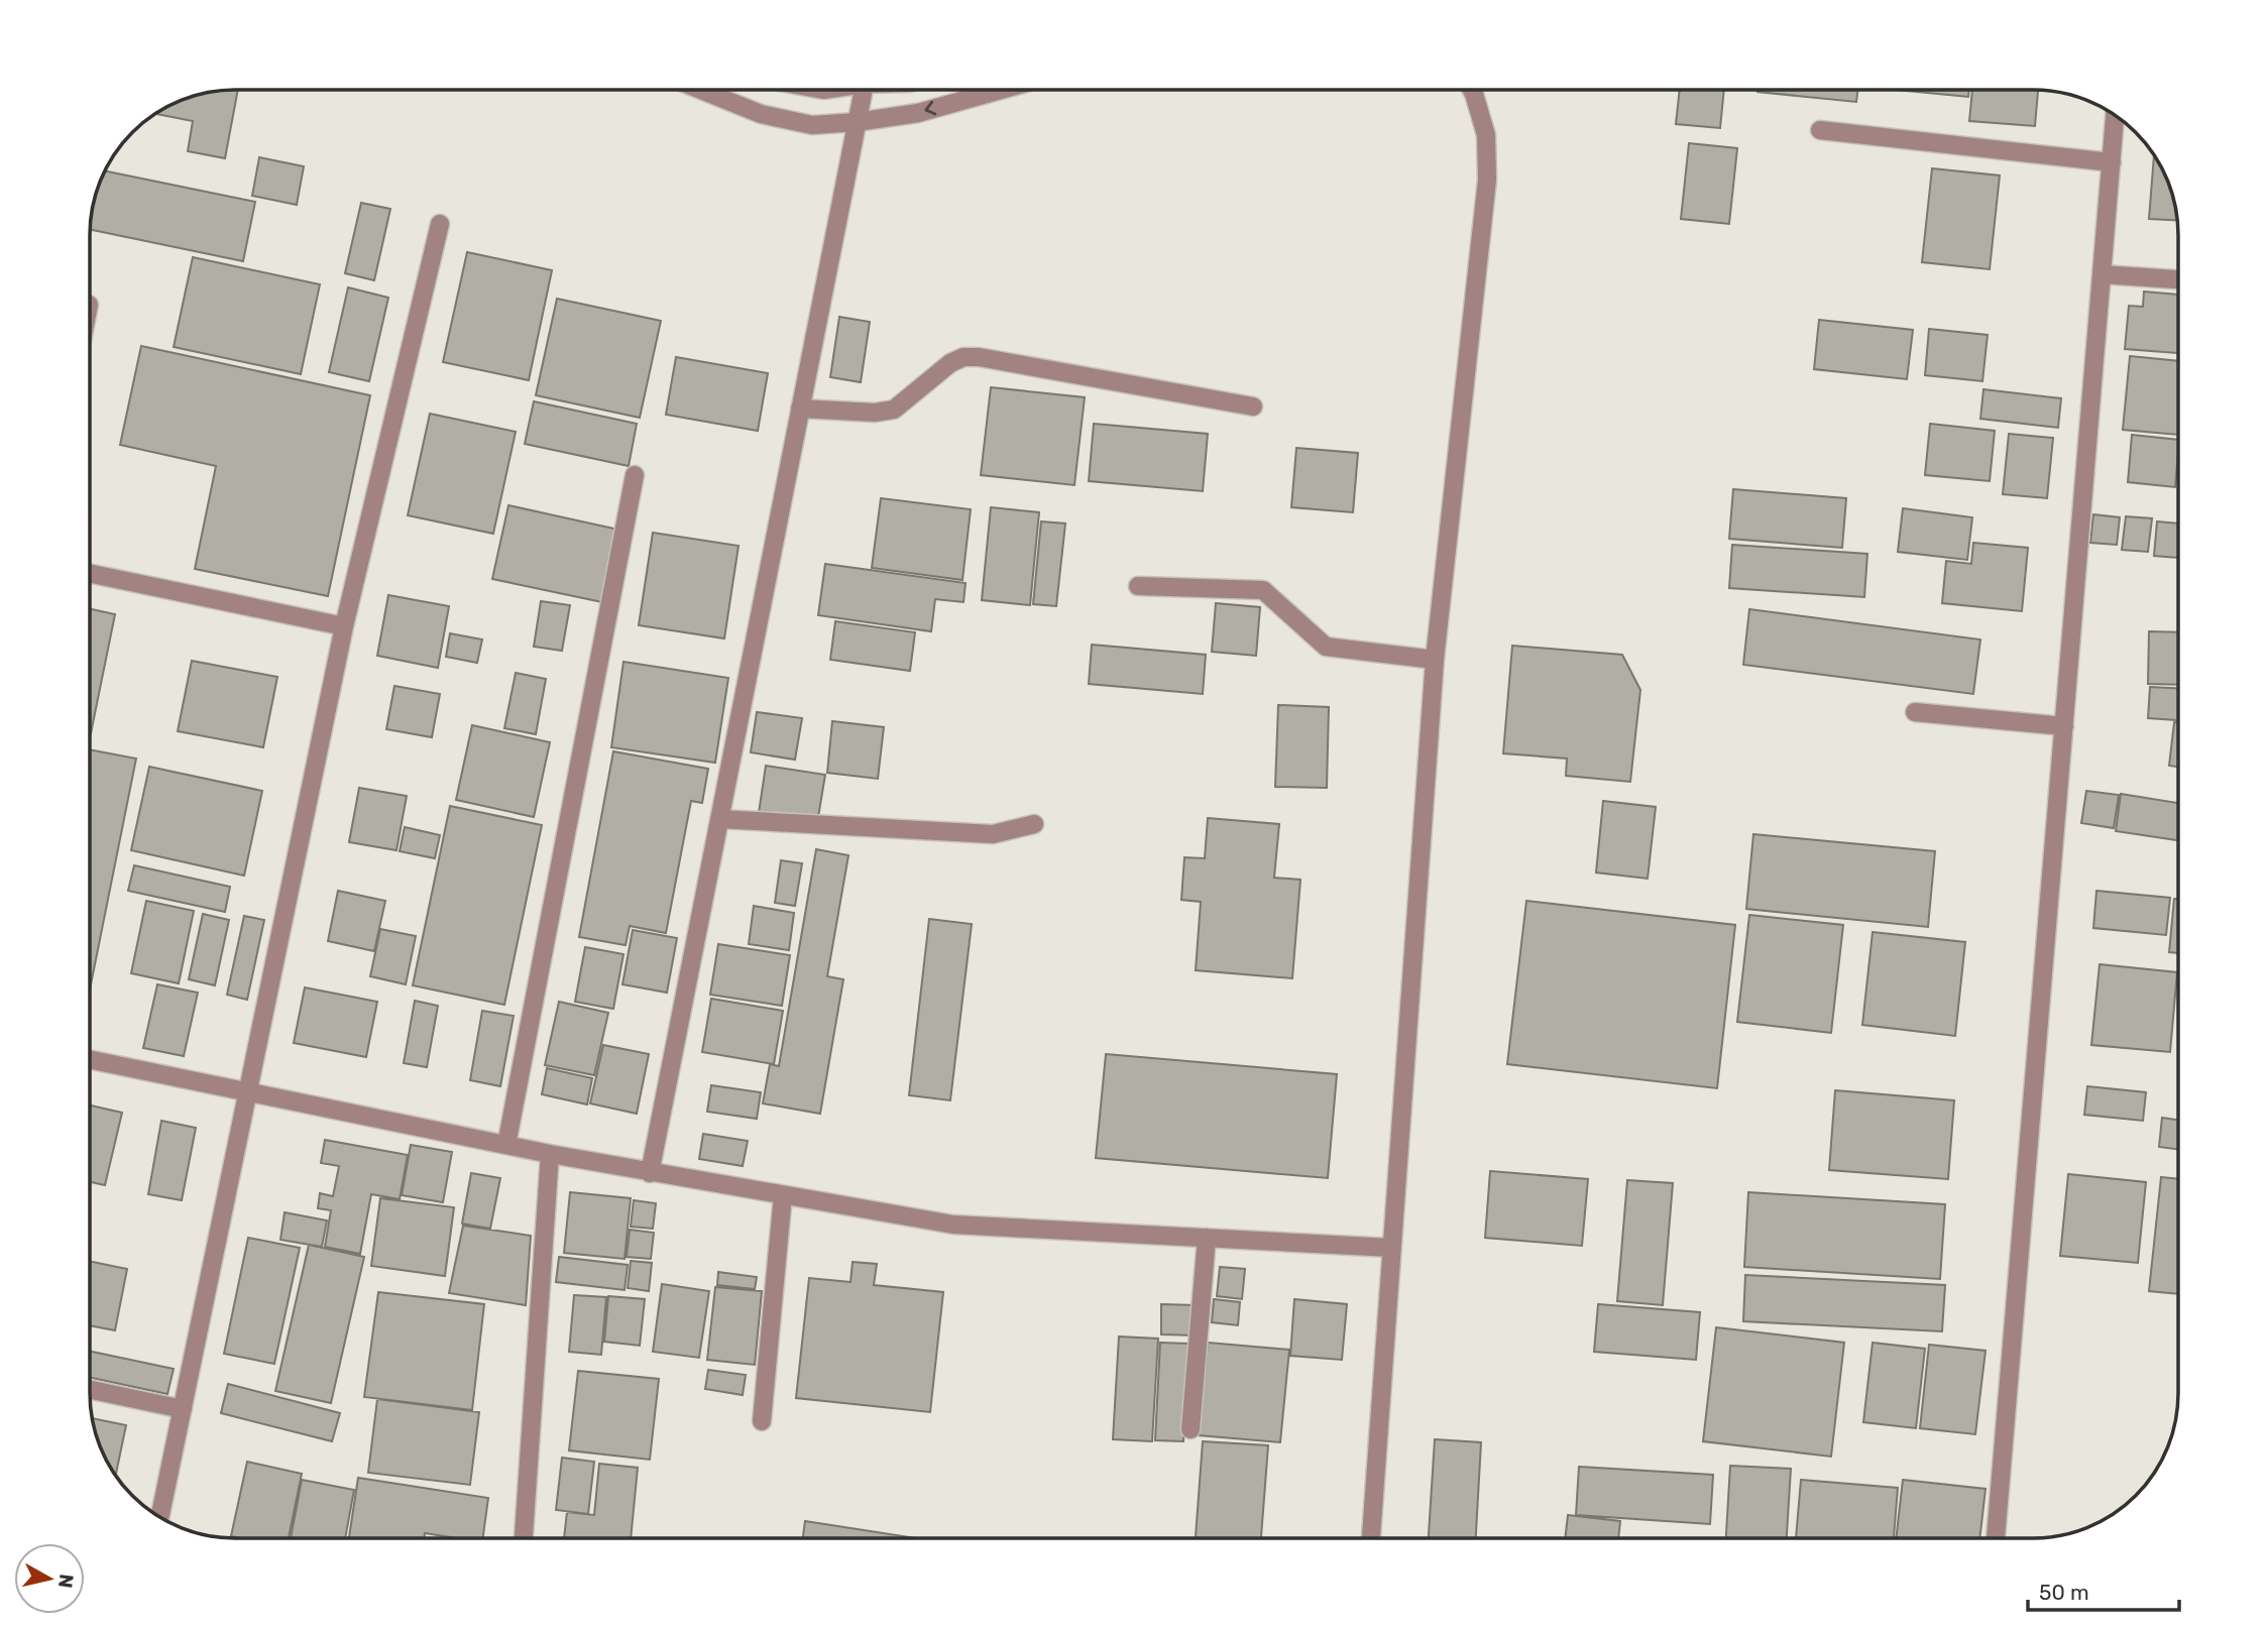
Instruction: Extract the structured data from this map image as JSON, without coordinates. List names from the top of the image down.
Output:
{
  "scale_bar": "50 m",
  "north": "right"
}
